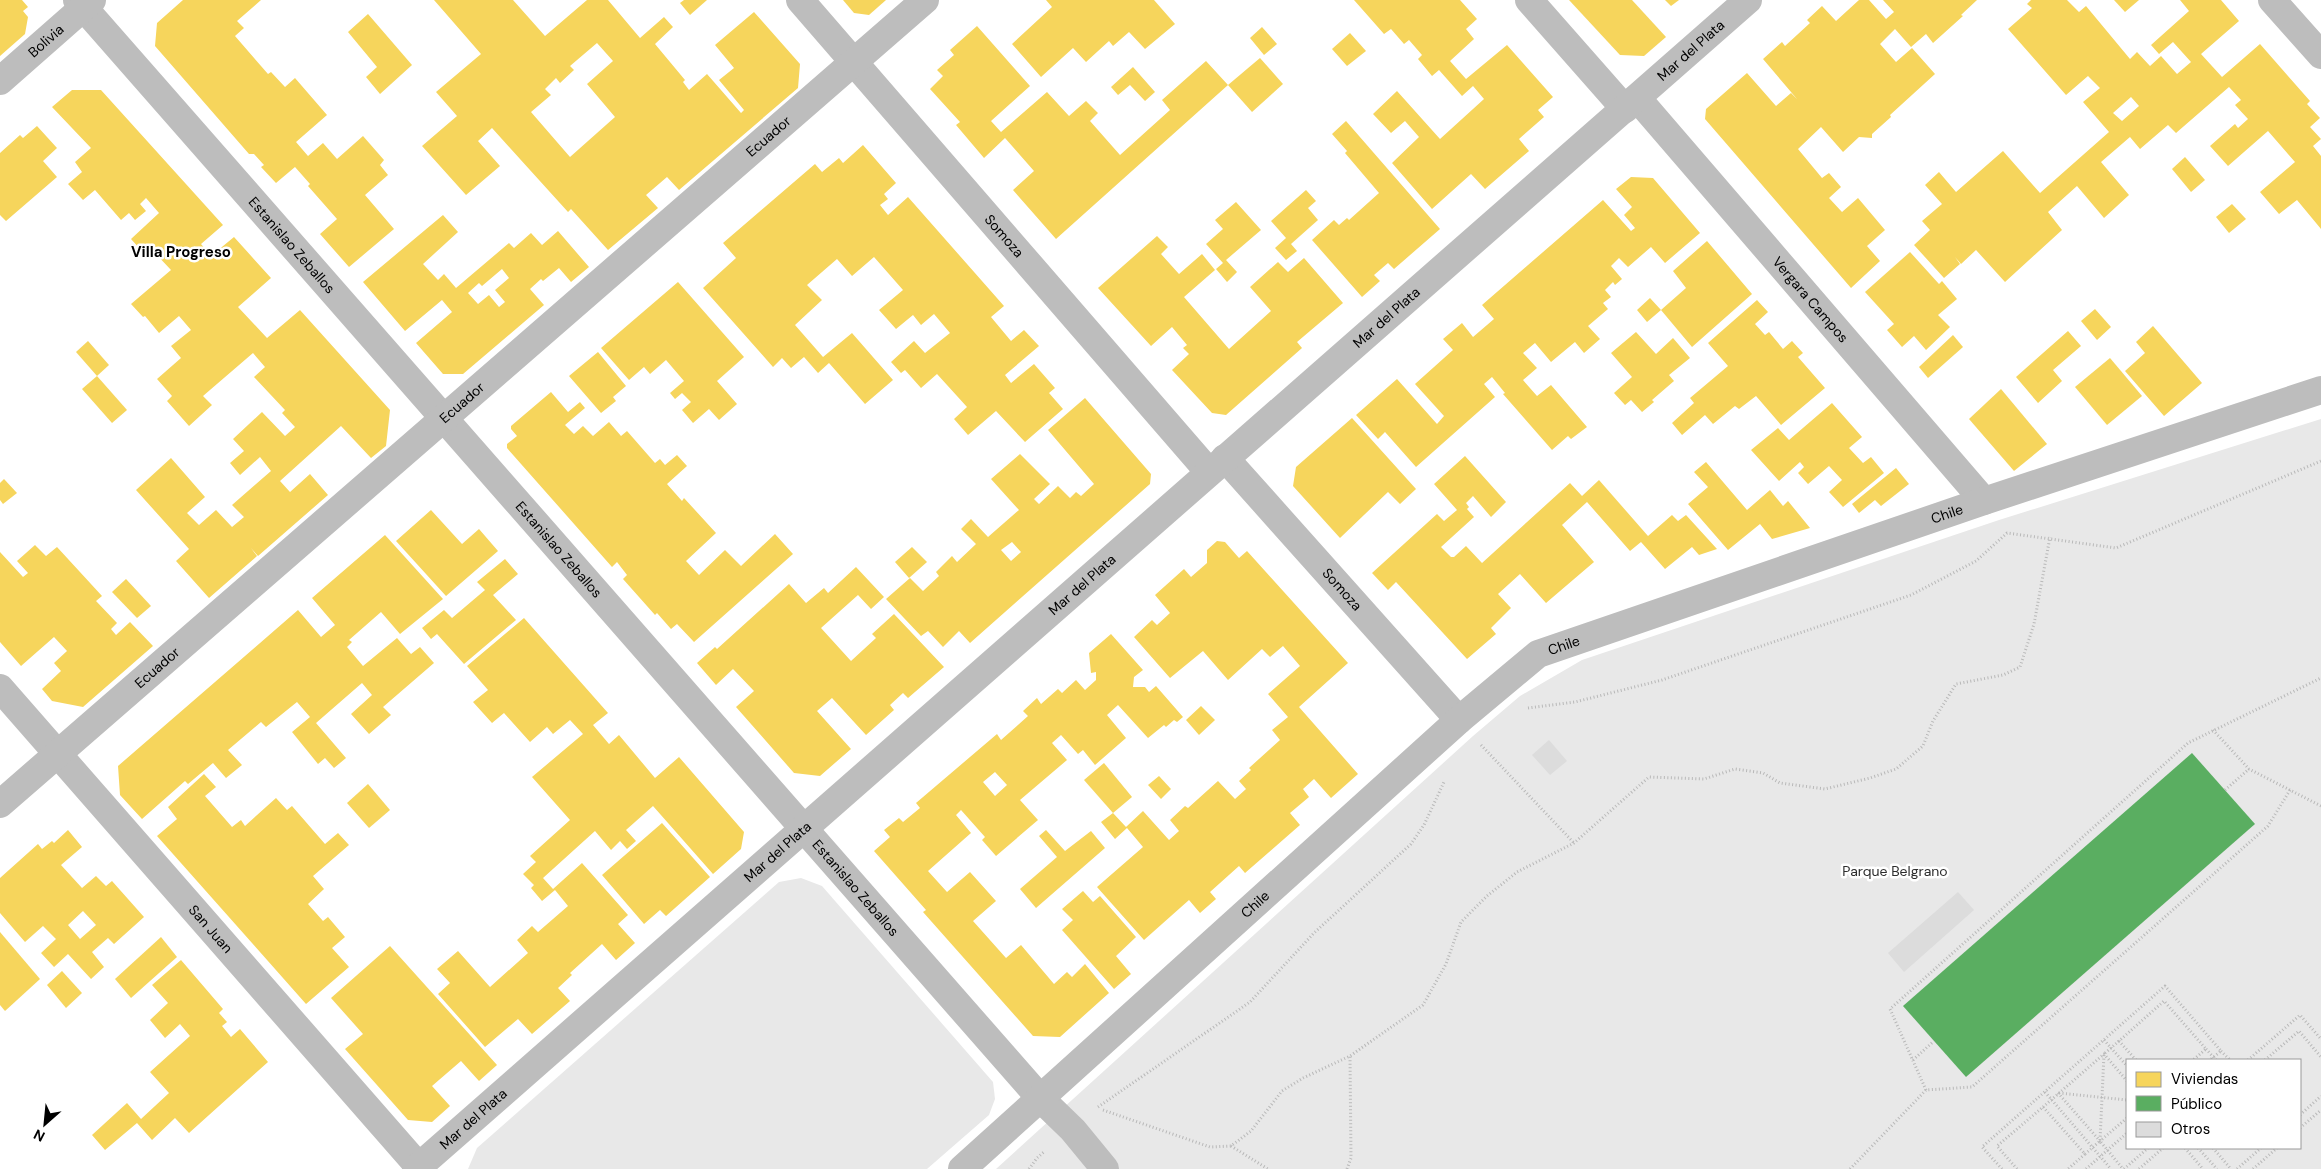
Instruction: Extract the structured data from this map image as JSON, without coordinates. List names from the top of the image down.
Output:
{
  "streets": {
    "street": [
      "Bolivia",
      "Mar del Plata",
      "Ecuador",
      "Somoza",
      "Estanislao Zeballos",
      "Vergara Campos",
      "Chile",
      "San Juan"
    ]
  },
  "crossings": [
    ["Bolivia", "Estanislao Zeballos"],
    ["Mar del Plata", "Somoza"],
    ["Mar del Plata", "Estanislao Zeballos"],
    ["Mar del Plata", "Vergara Campos"],
    ["Mar del Plata", "San Juan"],
    ["Ecuador", "Somoza"],
    ["Ecuador", "Estanislao Zeballos"],
    ["Ecuador", "San Juan"],
    ["Somoza", "Chile"],
    ["Estanislao Zeballos", "Chile"],
    ["Vergara Campos", "Chile"]
  ],
  "districts": ["Villa Progreso"],
  "parks": ["Parque Belgrano"],
  "legend": ["Viviendas", "Público", "Otros"],
  "north": "bottom left"
}
